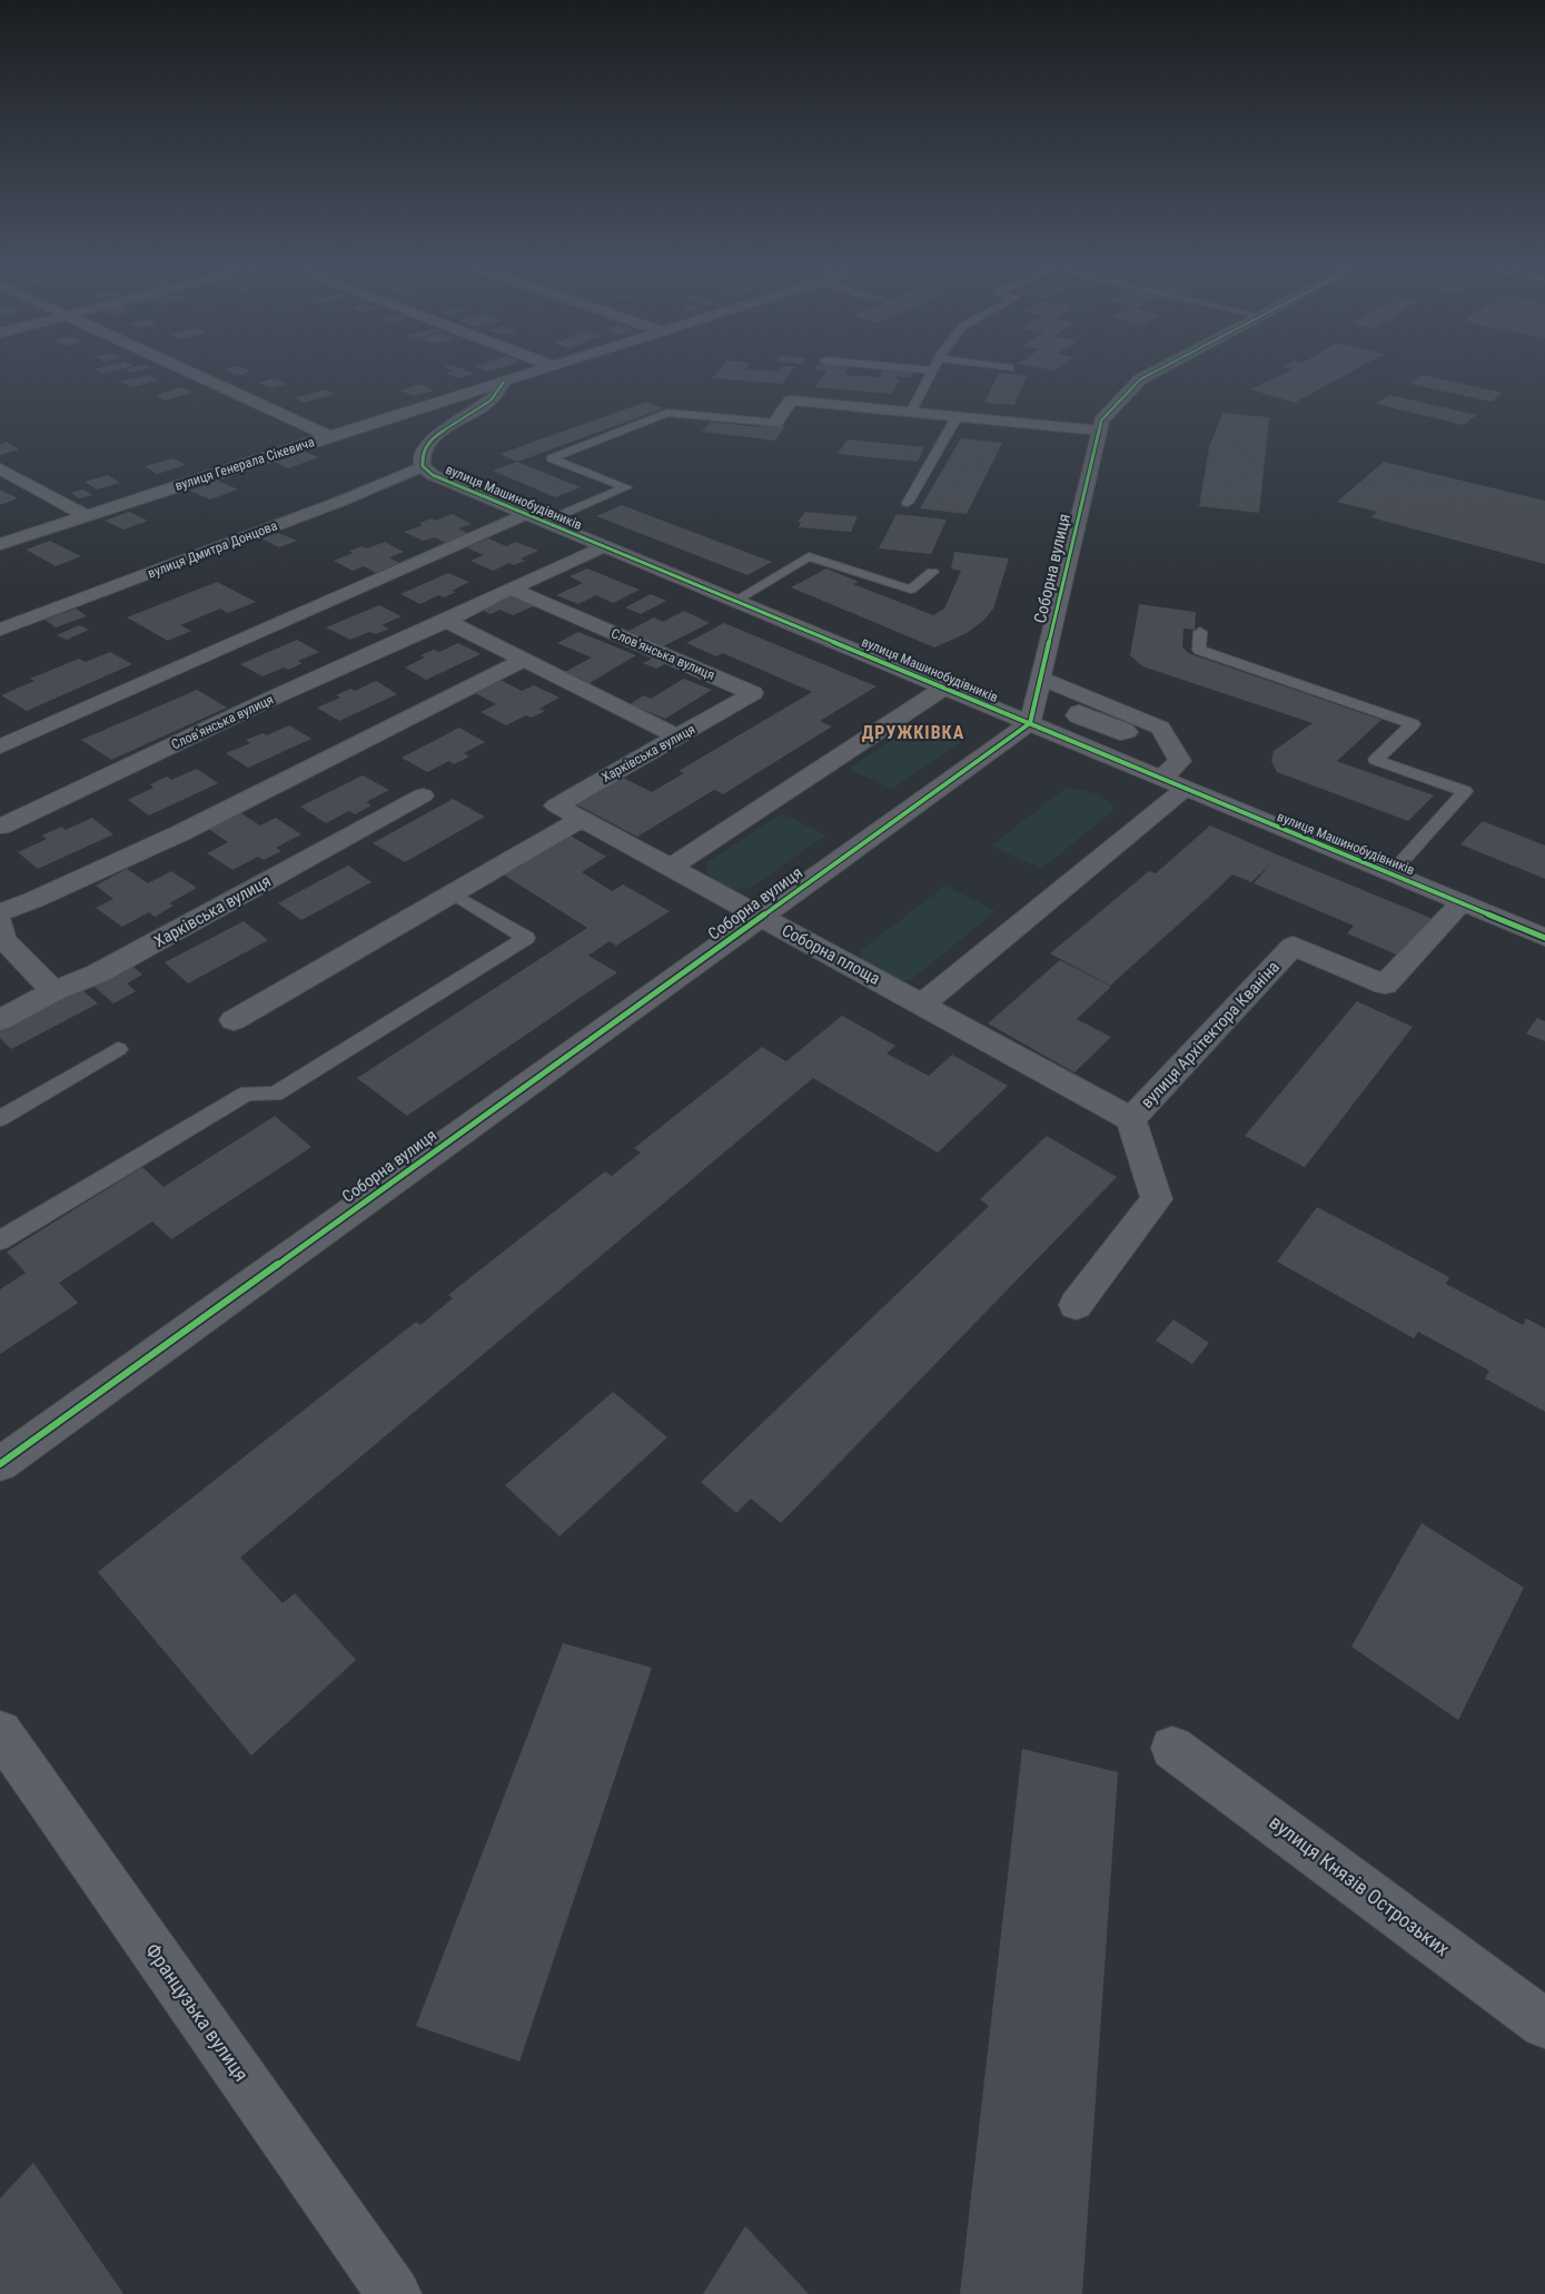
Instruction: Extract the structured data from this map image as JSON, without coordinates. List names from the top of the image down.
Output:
{
  "streets": {
    "street": [
      "вулиця Генерала Сікевича",
      "вулиця Машинобудівників",
      "вулиця Дмитра Донцова",
      "Соборна вулиця",
      "Слов'янська вулиця",
      "Харківська вулиця",
      "Соборна площа",
      "вулиця Архітектора Кваніна",
      "вулиця Князів Острозьких",
      "Французька вулиця"
    ]
  },
  "crossings": [
    ["вулиця Генерала Сікевича", "вулиця Машинобудівників"],
    ["вулиця Машинобудівників", "вулиця Дмитра Донцова"],
    ["вулиця Машинобудівників", "Соборна вулиця"],
    ["вулиця Машинобудівників", "Слов'янська вулиця"],
    ["вулиця Машинобудівників", "вулиця Архітектора Кваніна"],
    ["Соборна вулиця", "Соборна площа"],
    ["Слов'янська вулиця", "Харківська вулиця"],
    ["Харківська вулиця", "Соборна площа"],
    ["Соборна площа", "вулиця Архітектора Кваніна"]
  ],
  "districts": ["ДРУЖКІВКА"]
}
